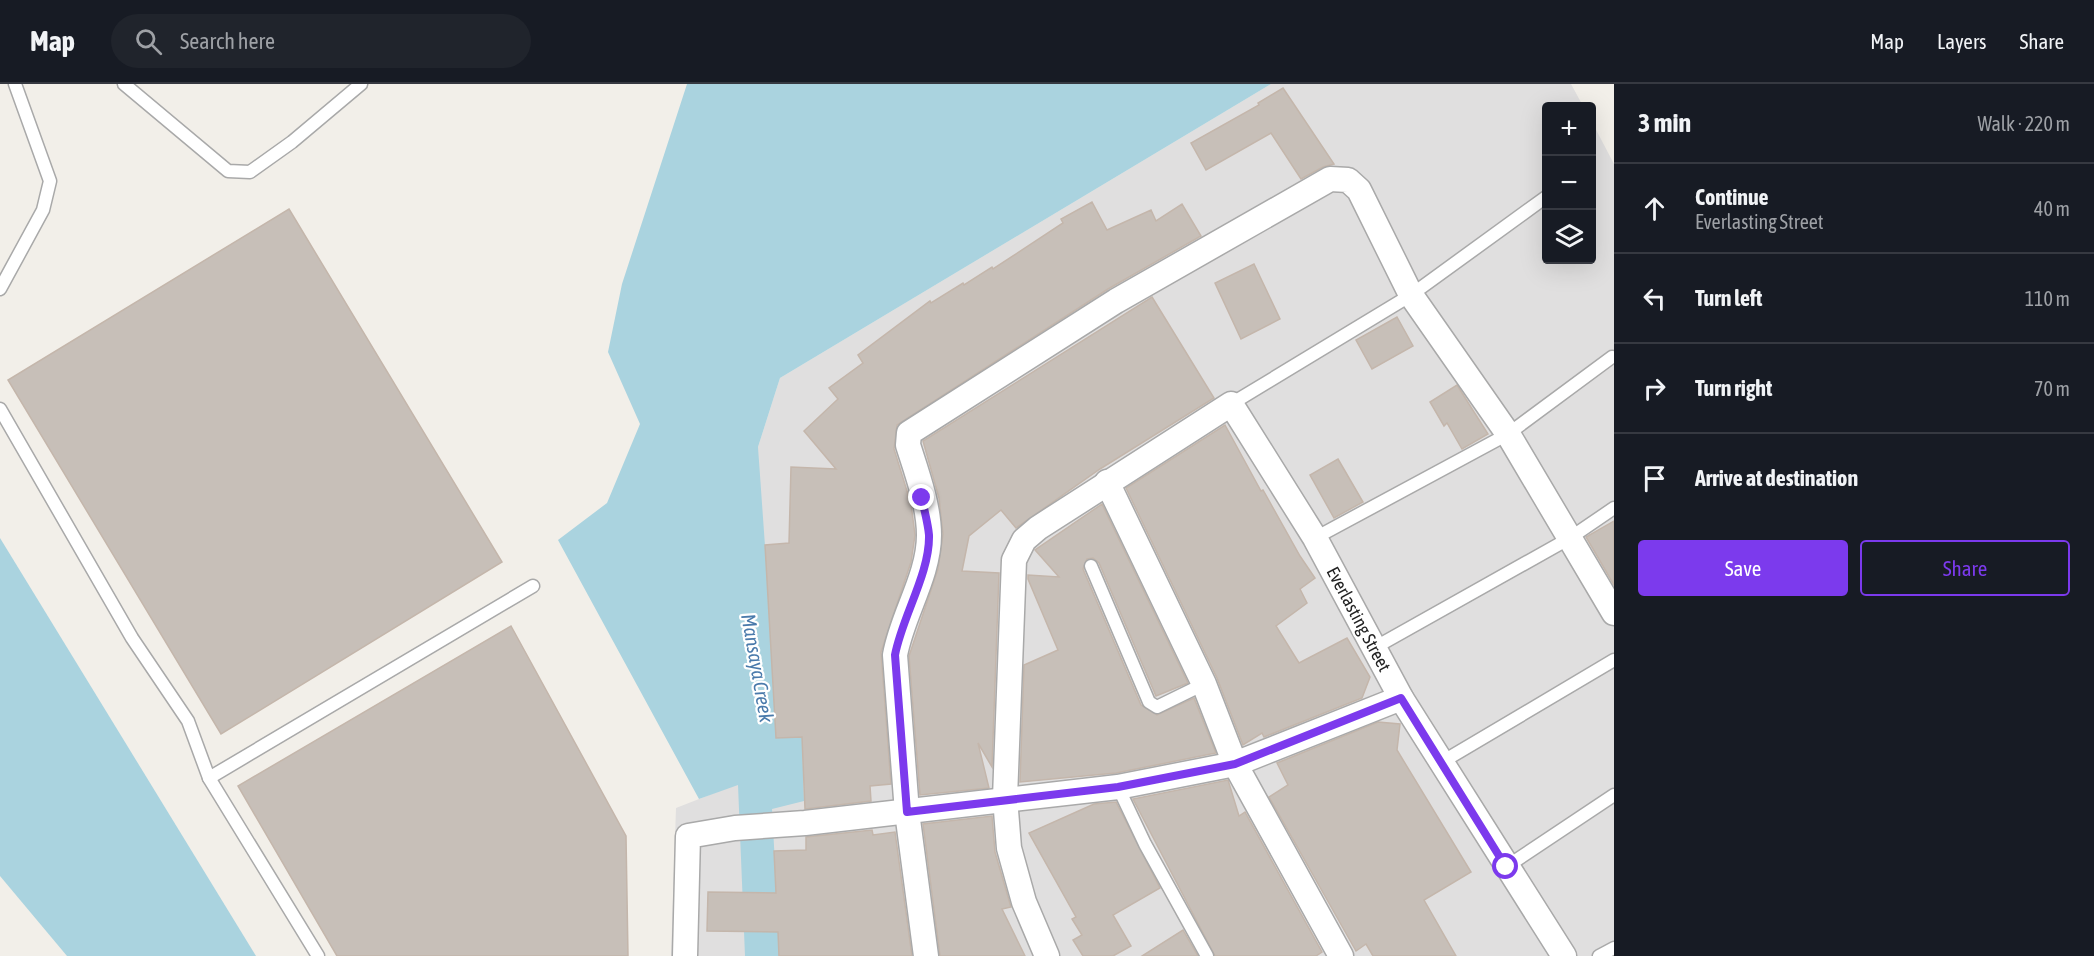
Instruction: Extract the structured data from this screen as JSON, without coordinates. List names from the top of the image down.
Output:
{
  "streets": {
    "street": ["Everlasting Street"]
  },
  "water": ["Mansaya Creek"],
  "page": {
    "header": "Map",
    "search": "Search here",
    "nav": ["Map", "Layers", "Share"],
    "heading": ["3 min", "Walk · 220 m"],
    "map_buttons": ["+", "−"],
    "list": [
      ["Continue", "Everlasting Street", "40 m"],
      ["Turn left", "110 m"],
      ["Turn right", "70 m"],
      "Arrive at destination"
    ],
    "buttons": ["Save", "Share"]
  }
}
